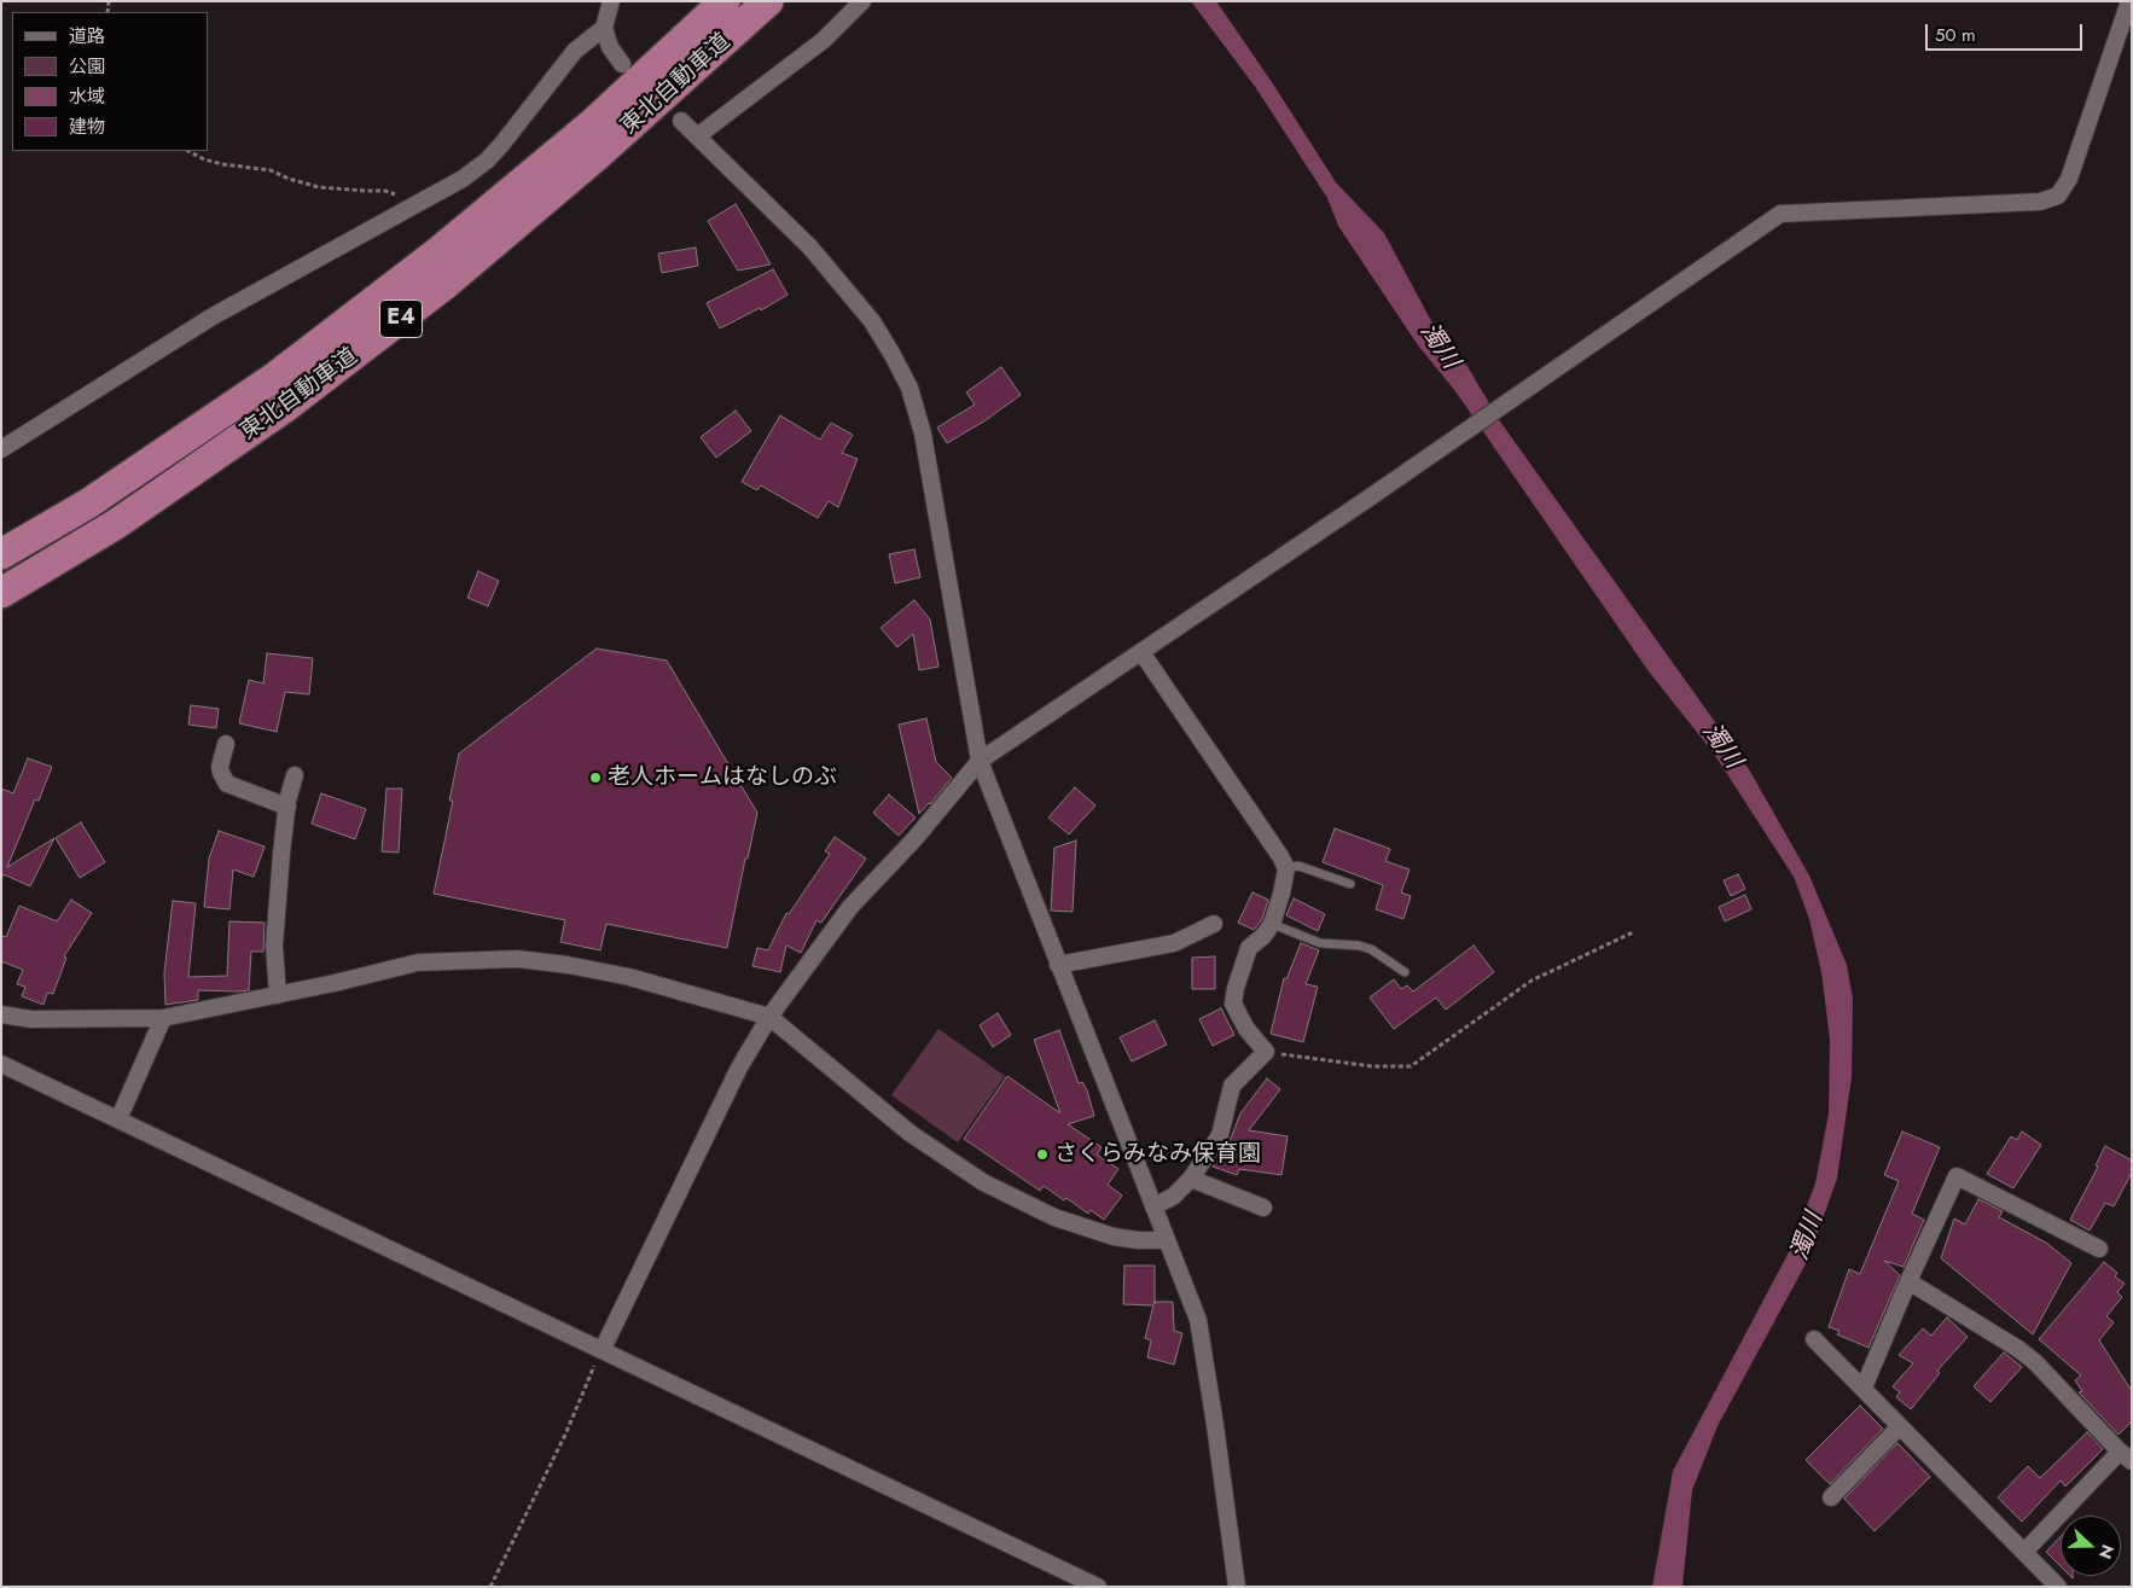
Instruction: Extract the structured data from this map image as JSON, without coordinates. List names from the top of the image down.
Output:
{
  "streets": {
    "highway": ["東北自動車道", "E4"]
  },
  "water": ["濁川"],
  "places": ["老人ホームはなしのぶ", "さくらみなみ保育園"],
  "legend": [
    "道路",
    "公園",
    "水域",
    "建物"
  ],
  "scale_bar": "50 m",
  "north": "right"
}
